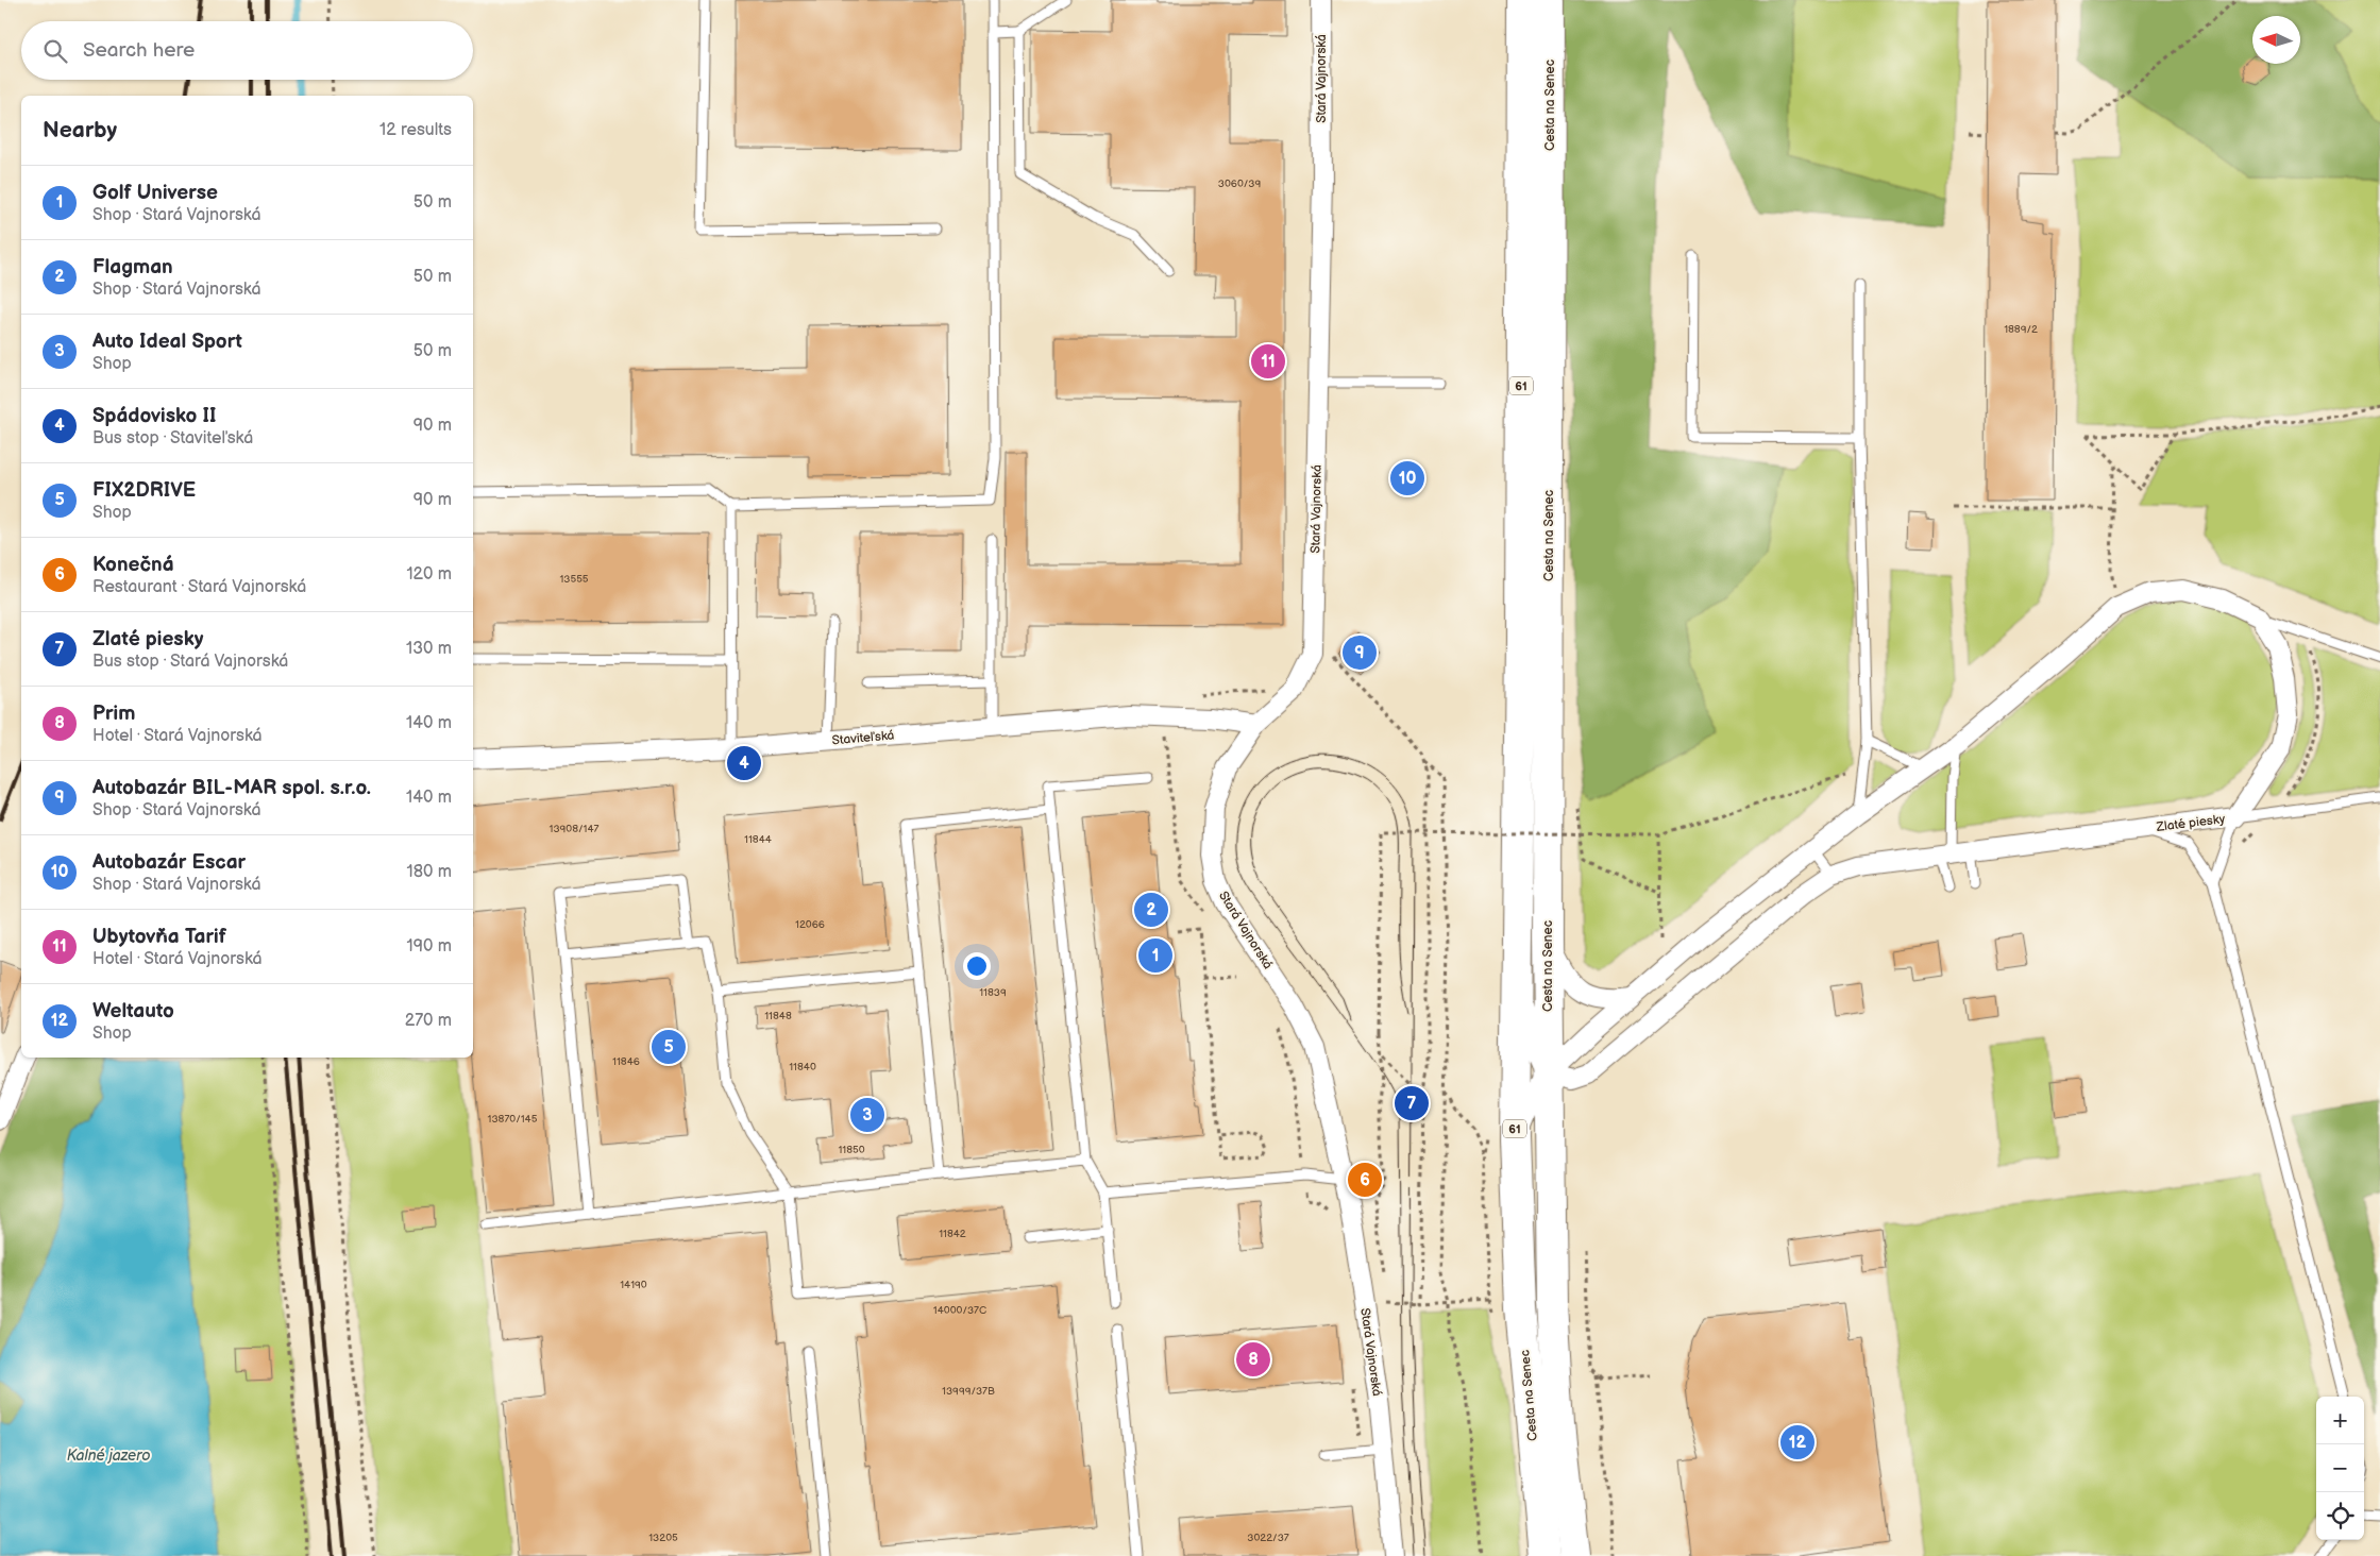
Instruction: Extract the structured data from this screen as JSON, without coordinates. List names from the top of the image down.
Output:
{
  "streets": {
    "main road": ["Cesta na Senec", "61"],
    "street": ["Stará Vajnorská", "Staviteľská", "Zlaté piesky"]
  },
  "crossings": [
    ["Stará Vajnorská", "Staviteľská"],
    ["Cesta na Senec", "Zlaté piesky"]
  ],
  "water": ["Kalné jazero"],
  "house_numbers": [
    "3060/39",
    "1889/2",
    "13555",
    "13908/147",
    "11844",
    "12066",
    "11839",
    "11848",
    "11846",
    "11840",
    "13870/145",
    "11850",
    "11842",
    "14190",
    "14000/37C",
    "13999/37B",
    "13205",
    "3022/37"
  ],
  "north": "left",
  "page": {
    "search": "Search here",
    "heading": ["Nearby", "12 results"],
    "list": [
      {
        "mark": "1",
        "name": "Golf Universe",
        "note": "Shop · Stará Vajnorská",
        "value": "50 m"
      },
      {
        "mark": "2",
        "name": "Flagman",
        "note": "Shop · Stará Vajnorská",
        "value": "50 m"
      },
      {
        "mark": "3",
        "name": "Auto Ideal Sport",
        "note": "Shop",
        "value": "50 m"
      },
      {
        "mark": "4",
        "name": "Spádovisko II",
        "note": "Bus stop · Staviteľská",
        "value": "90 m"
      },
      {
        "mark": "5",
        "name": "FIX2DRIVE",
        "note": "Shop",
        "value": "90 m"
      },
      {
        "mark": "6",
        "name": "Konečná",
        "note": "Restaurant · Stará Vajnorská",
        "value": "120 m"
      },
      {
        "mark": "7",
        "name": "Zlaté piesky",
        "note": "Bus stop · Stará Vajnorská",
        "value": "130 m"
      },
      {
        "mark": "8",
        "name": "Prim",
        "note": "Hotel · Stará Vajnorská",
        "value": "140 m"
      },
      {
        "mark": "9",
        "name": "Autobazár BIL-MAR spol. s.r.o.",
        "note": "Shop · Stará Vajnorská",
        "value": "140 m"
      },
      {
        "mark": "10",
        "name": "Autobazár Escar",
        "note": "Shop · Stará Vajnorská",
        "value": "180 m"
      },
      {
        "mark": "11",
        "name": "Ubytovňa Tarif",
        "note": "Hotel · Stará Vajnorská",
        "value": "190 m"
      },
      {
        "mark": "12",
        "name": "Weltauto",
        "note": "Shop",
        "value": "270 m"
      }
    ],
    "pins": [
      "11",
      "10",
      "9",
      "4",
      "2",
      "1",
      "5",
      "7",
      "3",
      "6",
      "8",
      "12"
    ],
    "map_buttons": ["+", "−"]
  }
}
